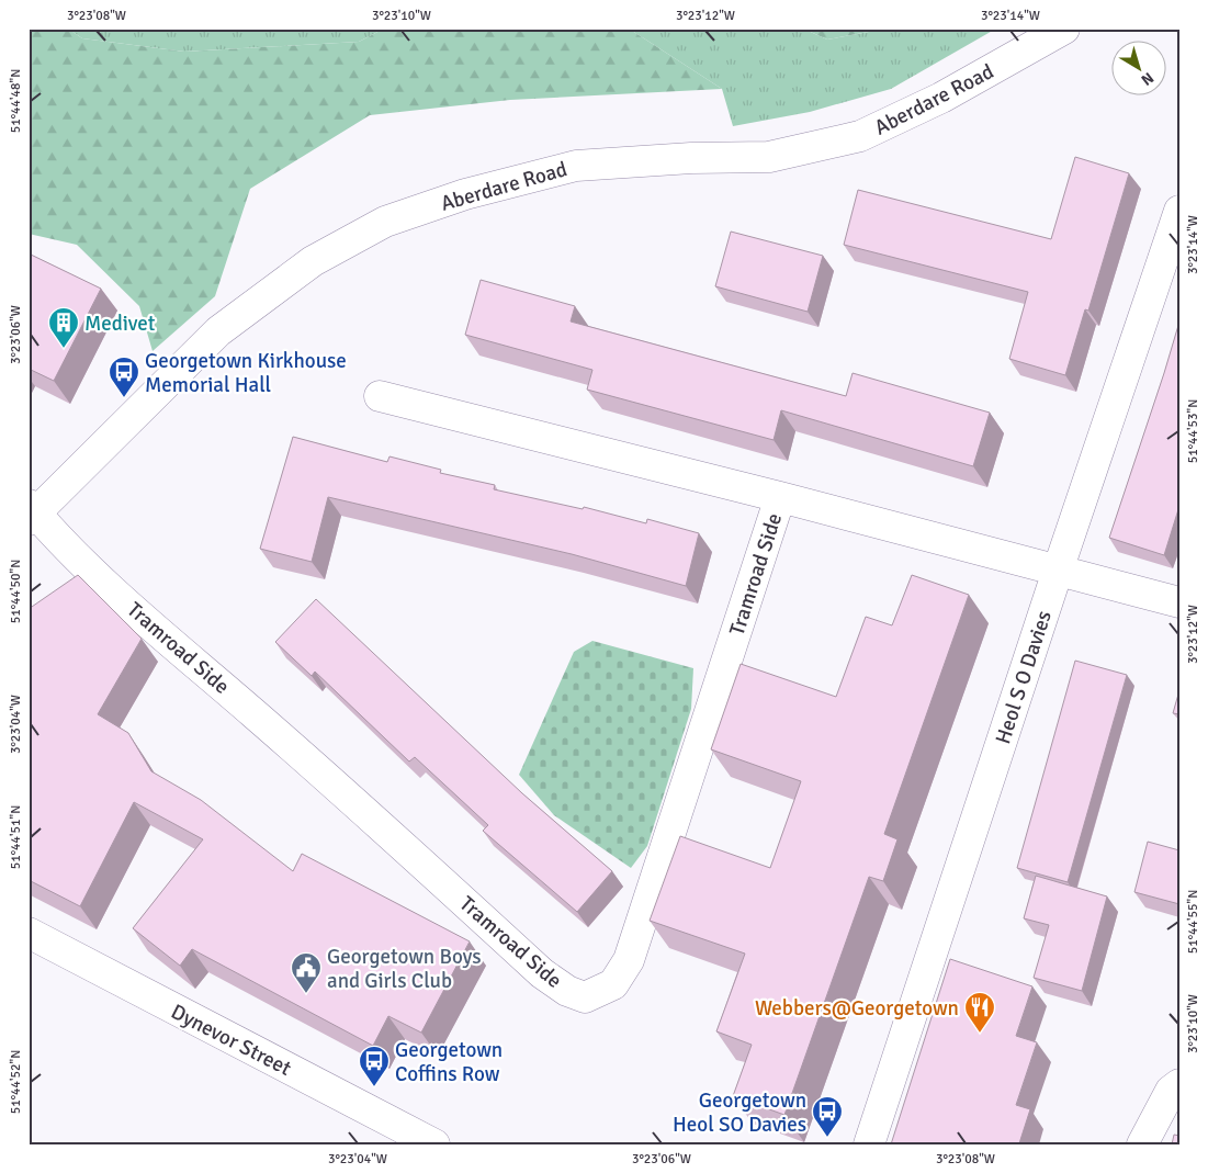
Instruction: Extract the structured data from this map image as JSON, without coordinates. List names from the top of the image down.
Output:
{
  "streets": {
    "street": [
      "Aberdare Road",
      "Tramroad Side",
      "Heol S O Davies",
      "Dynevor Street"
    ]
  },
  "crossings": [
    ["Aberdare Road", "Tramroad Side"]
  ],
  "places": {
    "building": ["Medivet"],
    "bus stop": ["Georgetown Kirkhouse Memorial Hall", "Georgetown Coffins Row", "Georgetown Heol SO Davies"],
    "public building": ["Georgetown Boys and Girls Club"],
    "restaurant": ["Webbers@Georgetown"]
  },
  "north": "bottom right",
  "coordinates": [
    "3°23'08\"W",
    "3°23'10\"W",
    "3°23'12\"W",
    "3°23'14\"W",
    "51°44'48\"N",
    "3°23'06\"W",
    "51°44'53\"N",
    "51°44'50\"N",
    "3°23'04\"W",
    "51°44'51\"N",
    "51°44'55\"N",
    "51°44'52\"N"
  ]
}
